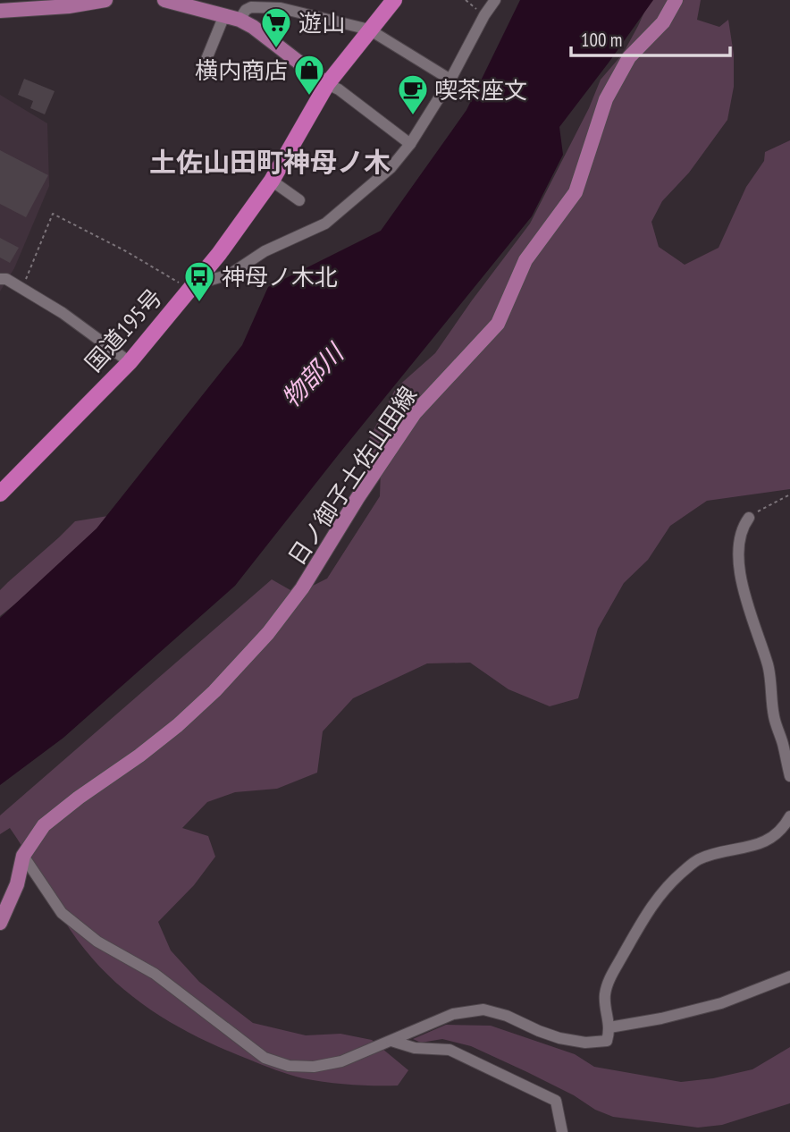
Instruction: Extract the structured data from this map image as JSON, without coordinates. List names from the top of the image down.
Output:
{
  "streets": {
    "highway": ["国道195号"],
    "main road": ["日ノ御子土佐山田線"]
  },
  "districts": ["土佐山田町神母ノ木"],
  "water": ["物部川"],
  "places": {
    "supermarket": ["遊山"],
    "shop": ["横内商店"],
    "cafe": ["喫茶座文"],
    "bus stop": ["神母ノ木北"]
  },
  "scale_bar": "100 m"
}
